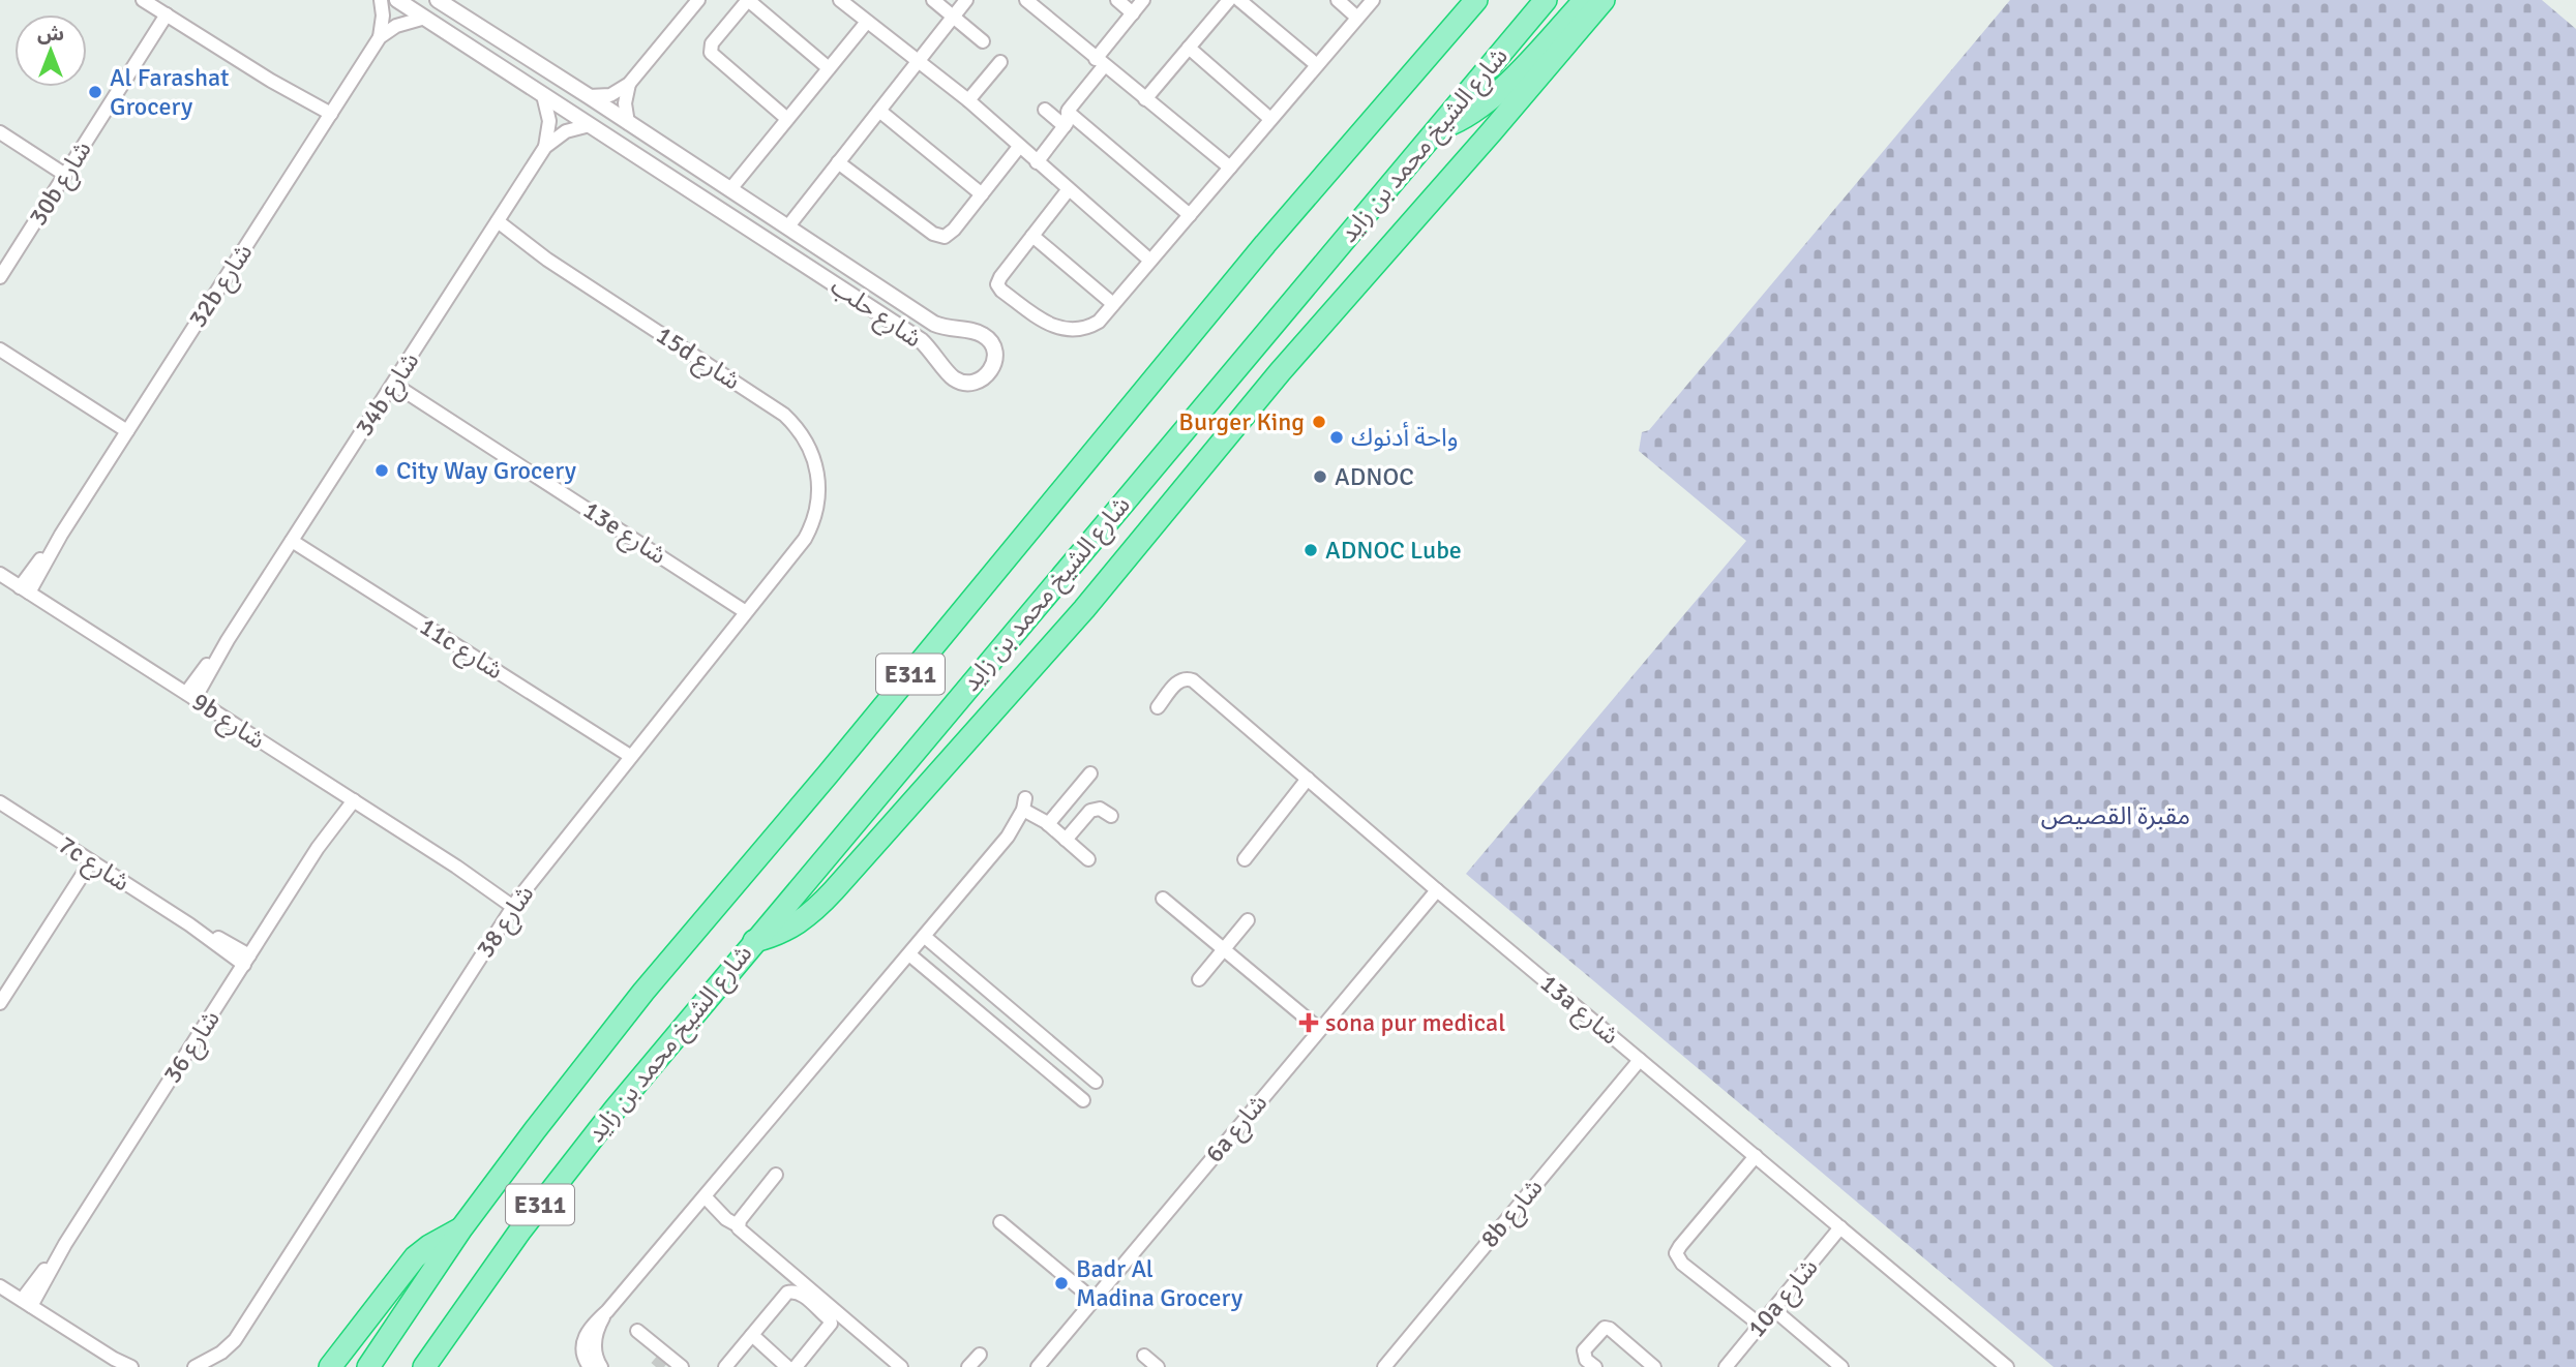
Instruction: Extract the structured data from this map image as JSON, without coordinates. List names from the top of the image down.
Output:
{
  "streets": {
    "highway": ["شارع الشيخ محمد بن زايد", "E311"],
    "street": [
      "30b شارع",
      "32b شارع",
      "شارع حلب",
      "15d شارع",
      "34b شارع",
      "13e شارع",
      "11c شارع",
      "9b شارع",
      "7c شارع",
      "شارع 38",
      "13a شارع",
      "شارع 36",
      "6a شارع",
      "8b شارع",
      "10a شارع"
    ]
  },
  "crossings": [
    ["32b شارع", "9b شارع"],
    ["شارع حلب", "34b شارع"],
    ["15d شارع", "34b شارع"],
    ["15d شارع", "شارع 38"],
    ["34b شارع", "13e شارع"],
    ["34b شارع", "11c شارع"],
    ["34b شارع", "9b شارع"],
    ["13e شارع", "شارع 38"],
    ["11c شارع", "شارع 38"],
    ["9b شارع", "شارع 38"],
    ["9b شارع", "شارع 36"],
    ["7c شارع", "شارع 36"],
    ["13a شارع", "6a شارع"],
    ["13a شارع", "8b شارع"],
    ["13a شارع", "10a شارع"]
  ],
  "parks": ["مقبرة القصيص"],
  "places": {
    "other": [
      "Al Farashat Grocery",
      "Burger King",
      "واحة أدنوك",
      "City Way Grocery",
      "ADNOC",
      "ADNOC Lube",
      "Badr Al Madina Grocery"
    ],
    "health": ["sona pur medical"]
  },
  "north": "top"
}
